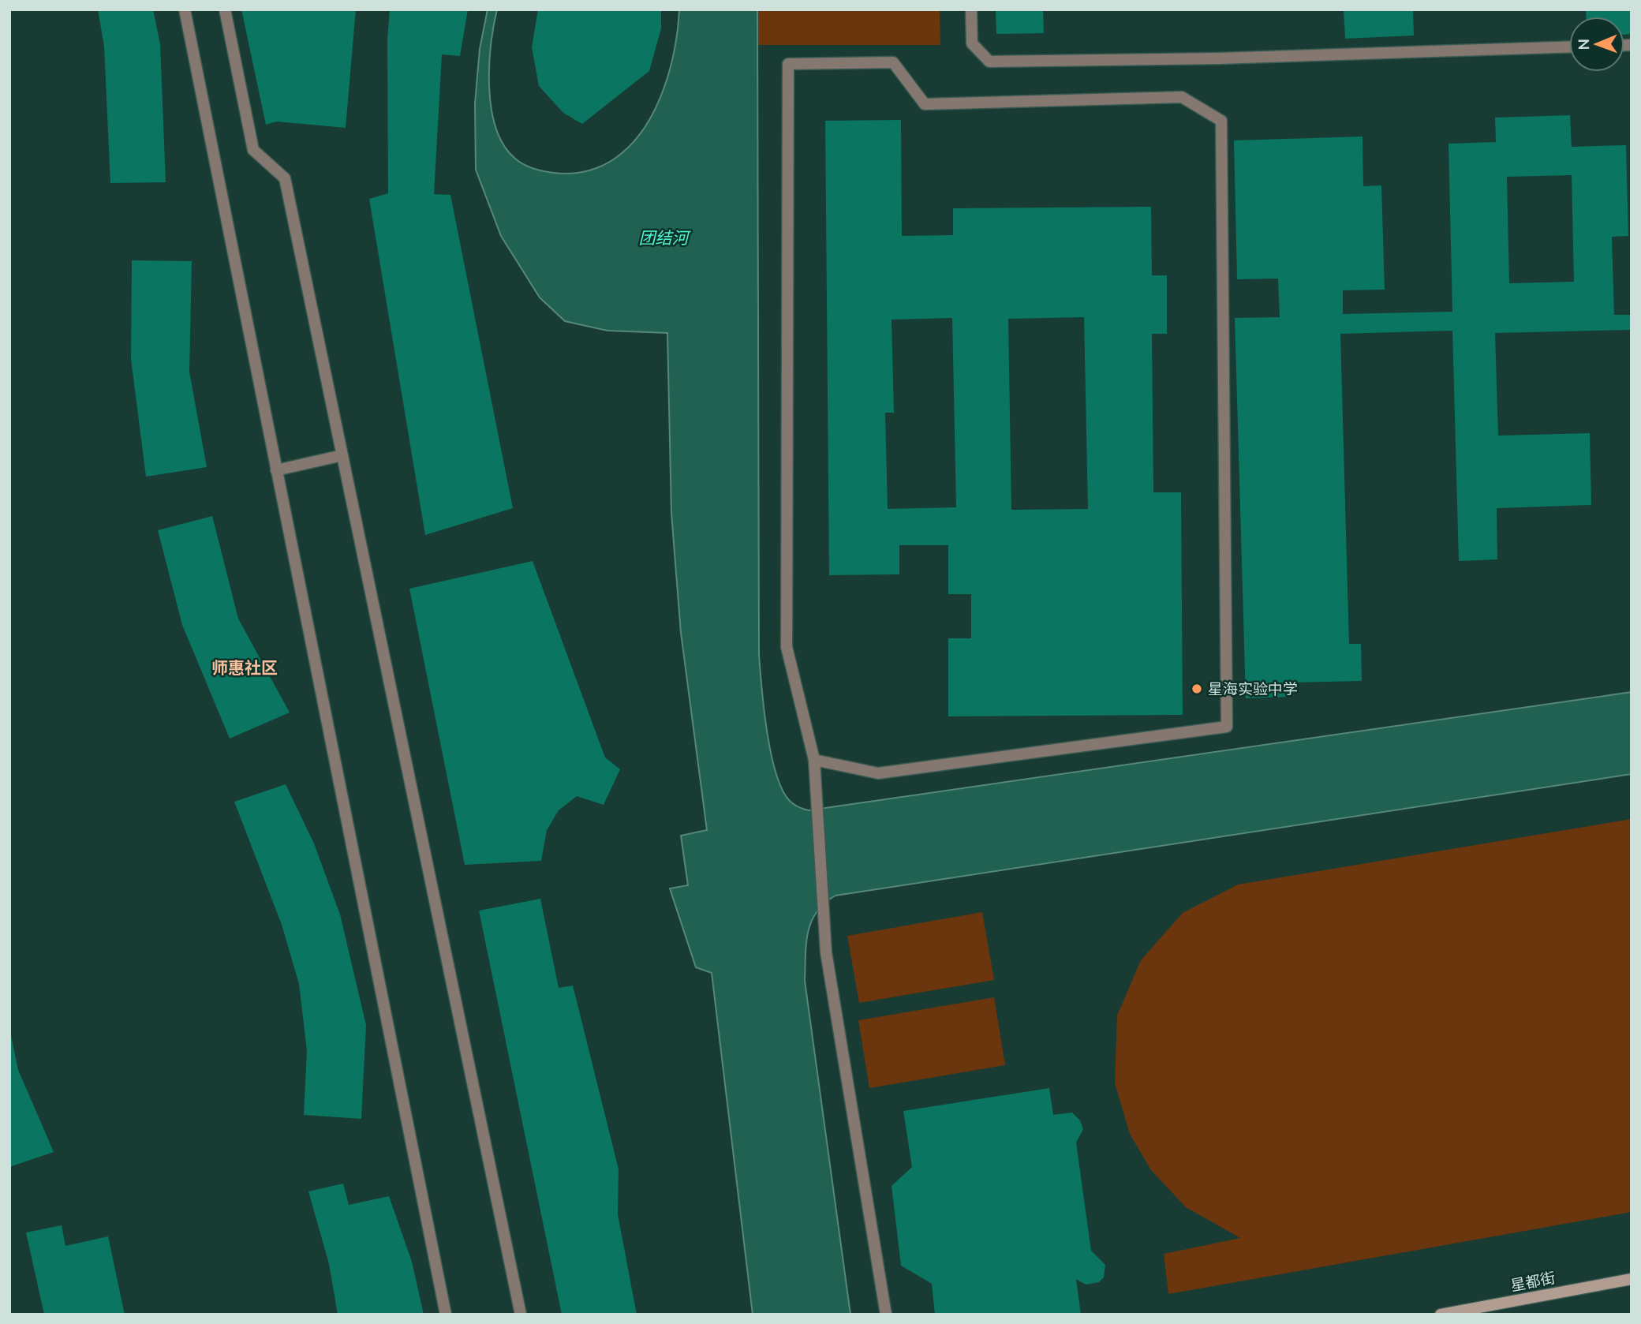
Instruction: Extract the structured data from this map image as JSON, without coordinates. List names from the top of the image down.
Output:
{
  "streets": {
    "main road": ["星都街"]
  },
  "districts": ["师惠社区"],
  "water": ["团结河"],
  "places": ["星海实验中学"],
  "north": "left"
}
